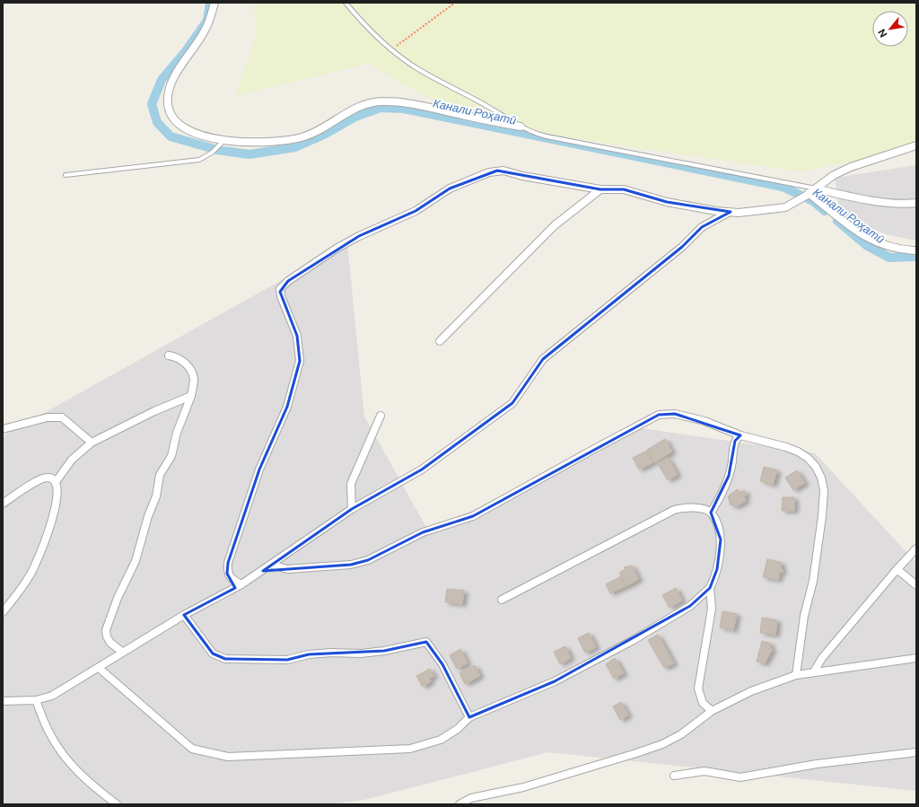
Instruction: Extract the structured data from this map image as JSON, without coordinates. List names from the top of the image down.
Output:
{
  "water": ["Канали Роҳатӣ"],
  "north": "bottom left"
}
